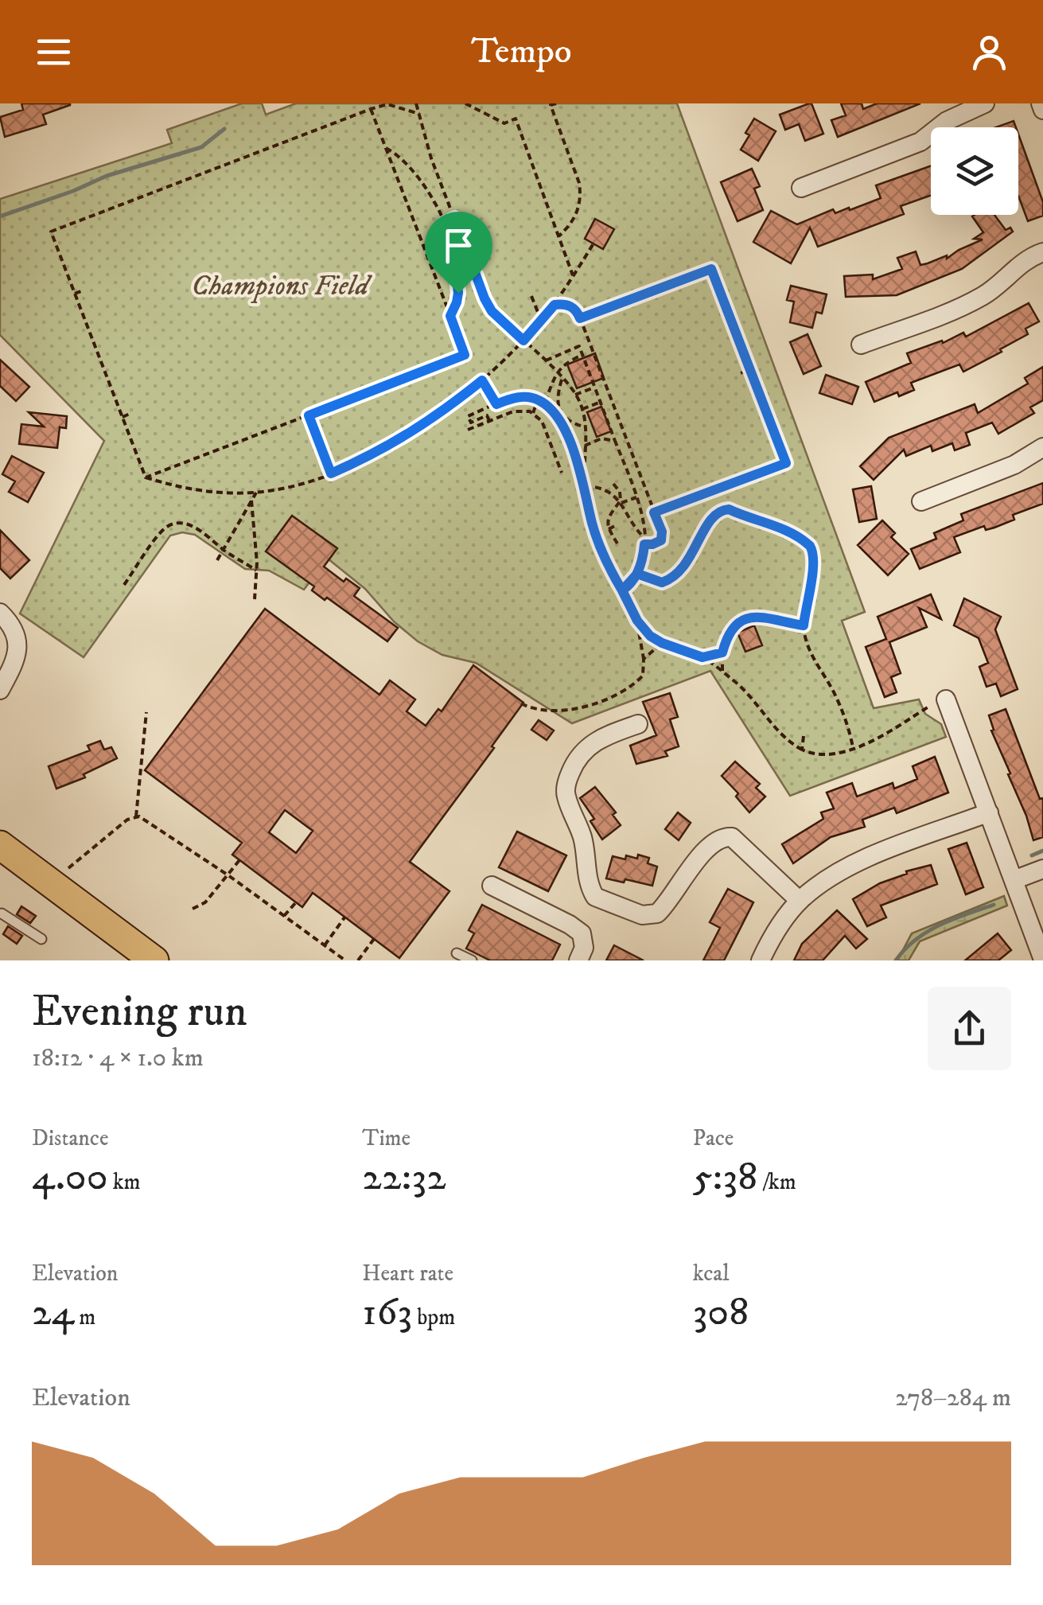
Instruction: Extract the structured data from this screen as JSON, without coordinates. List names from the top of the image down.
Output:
{
  "parks": ["Champions Field"],
  "page": {
    "header": "Tempo",
    "heading": ["Evening run", "18:12 · 4 × 1.0 km"],
    "stats": [
      ["Distance", "4.00 km"],
      ["Time", "22:32"],
      ["Pace", "5:38 /km"],
      ["Elevation", "24 m"],
      ["Heart rate", "163 bpm"],
      ["kcal", "308"]
    ],
    "chart": ["Elevation", "278–284 m"]
  }
}
